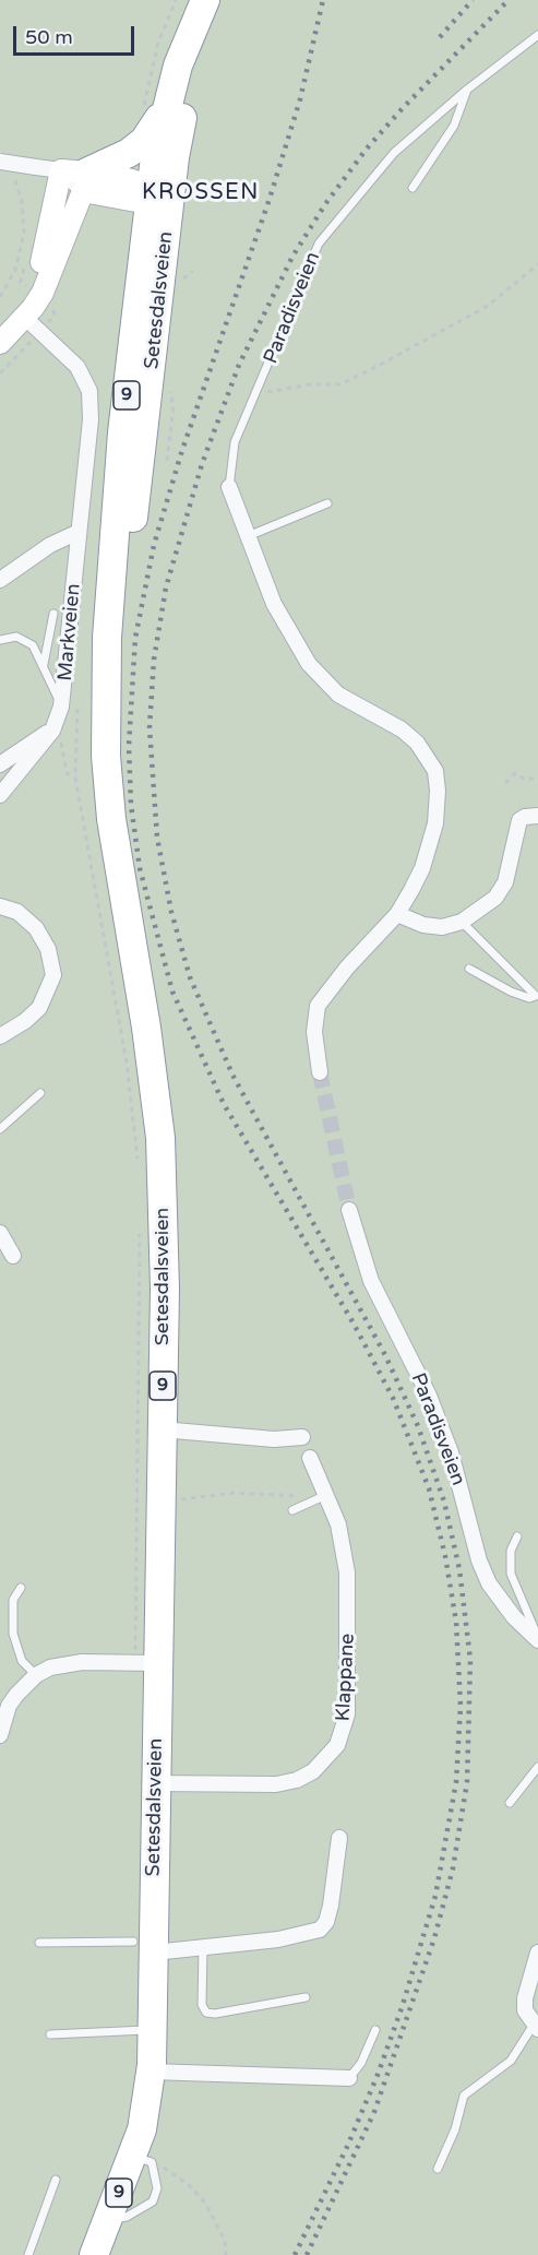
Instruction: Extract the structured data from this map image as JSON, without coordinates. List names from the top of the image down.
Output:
{
  "streets": {
    "highway": ["Setesdalsveien", "9"],
    "street": ["Paradisveien", "Markveien", "Klappane"]
  },
  "crossings": [
    ["Setesdalsveien", "9"],
    ["Setesdalsveien", "Klappane"]
  ],
  "districts": ["KROSSEN"],
  "scale_bar": "50 m"
}
